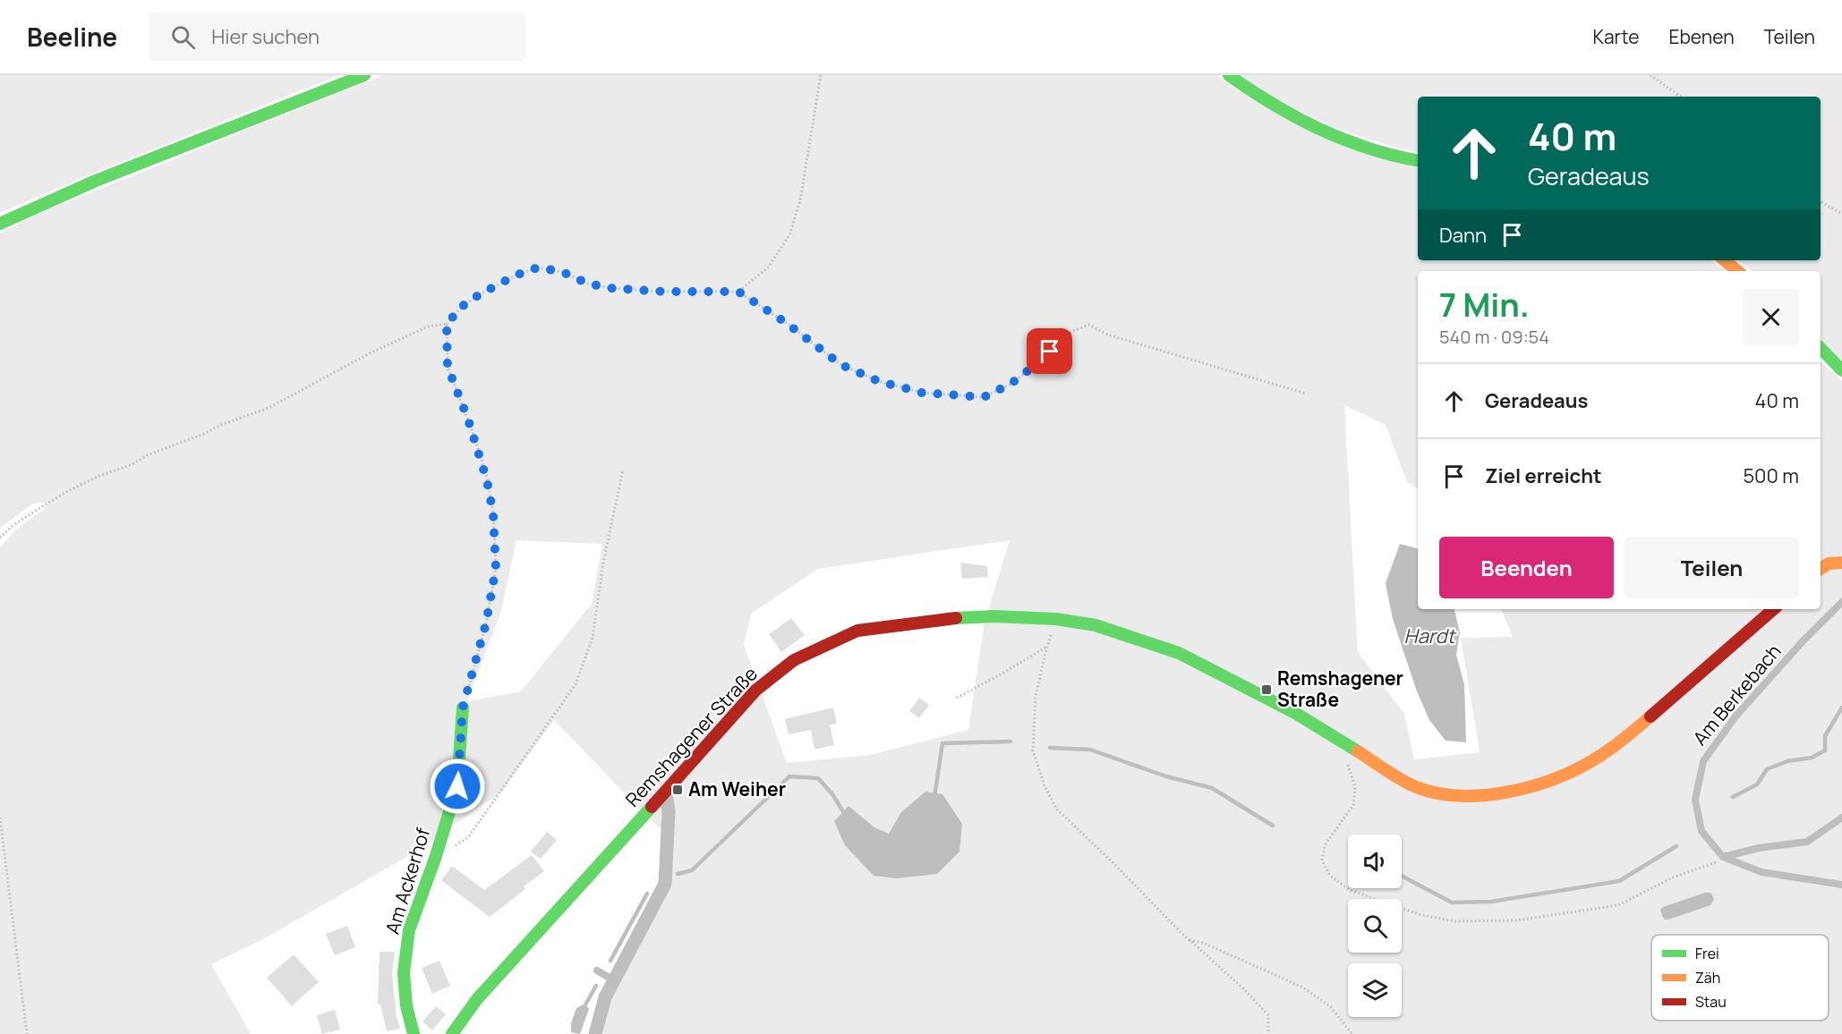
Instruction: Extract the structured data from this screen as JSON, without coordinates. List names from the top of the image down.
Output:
{
  "streets": {
    "street": ["Remshagener Straße", "Am Ackerhof"],
    "lane": ["Am Berkebach"]
  },
  "water": ["Hardt"],
  "places": {
    "transit": ["Remshagener Straße", "Am Weiher"]
  },
  "legend": ["Frei", "Zäh", "Stau"],
  "page": {
    "header": "Beeline",
    "search": "Hier suchen",
    "nav": ["Karte", "Ebenen", "Teilen"],
    "turn": ["40 m", "Geradeaus"],
    "then": "Dann",
    "heading": ["7 Min.", "540 m · 09:54"],
    "list": [
      {
        "name": "Geradeaus",
        "value": "40 m"
      },
      {
        "name": "Ziel erreicht",
        "value": "500 m"
      }
    ],
    "buttons": ["Beenden", "Teilen"]
  }
}
